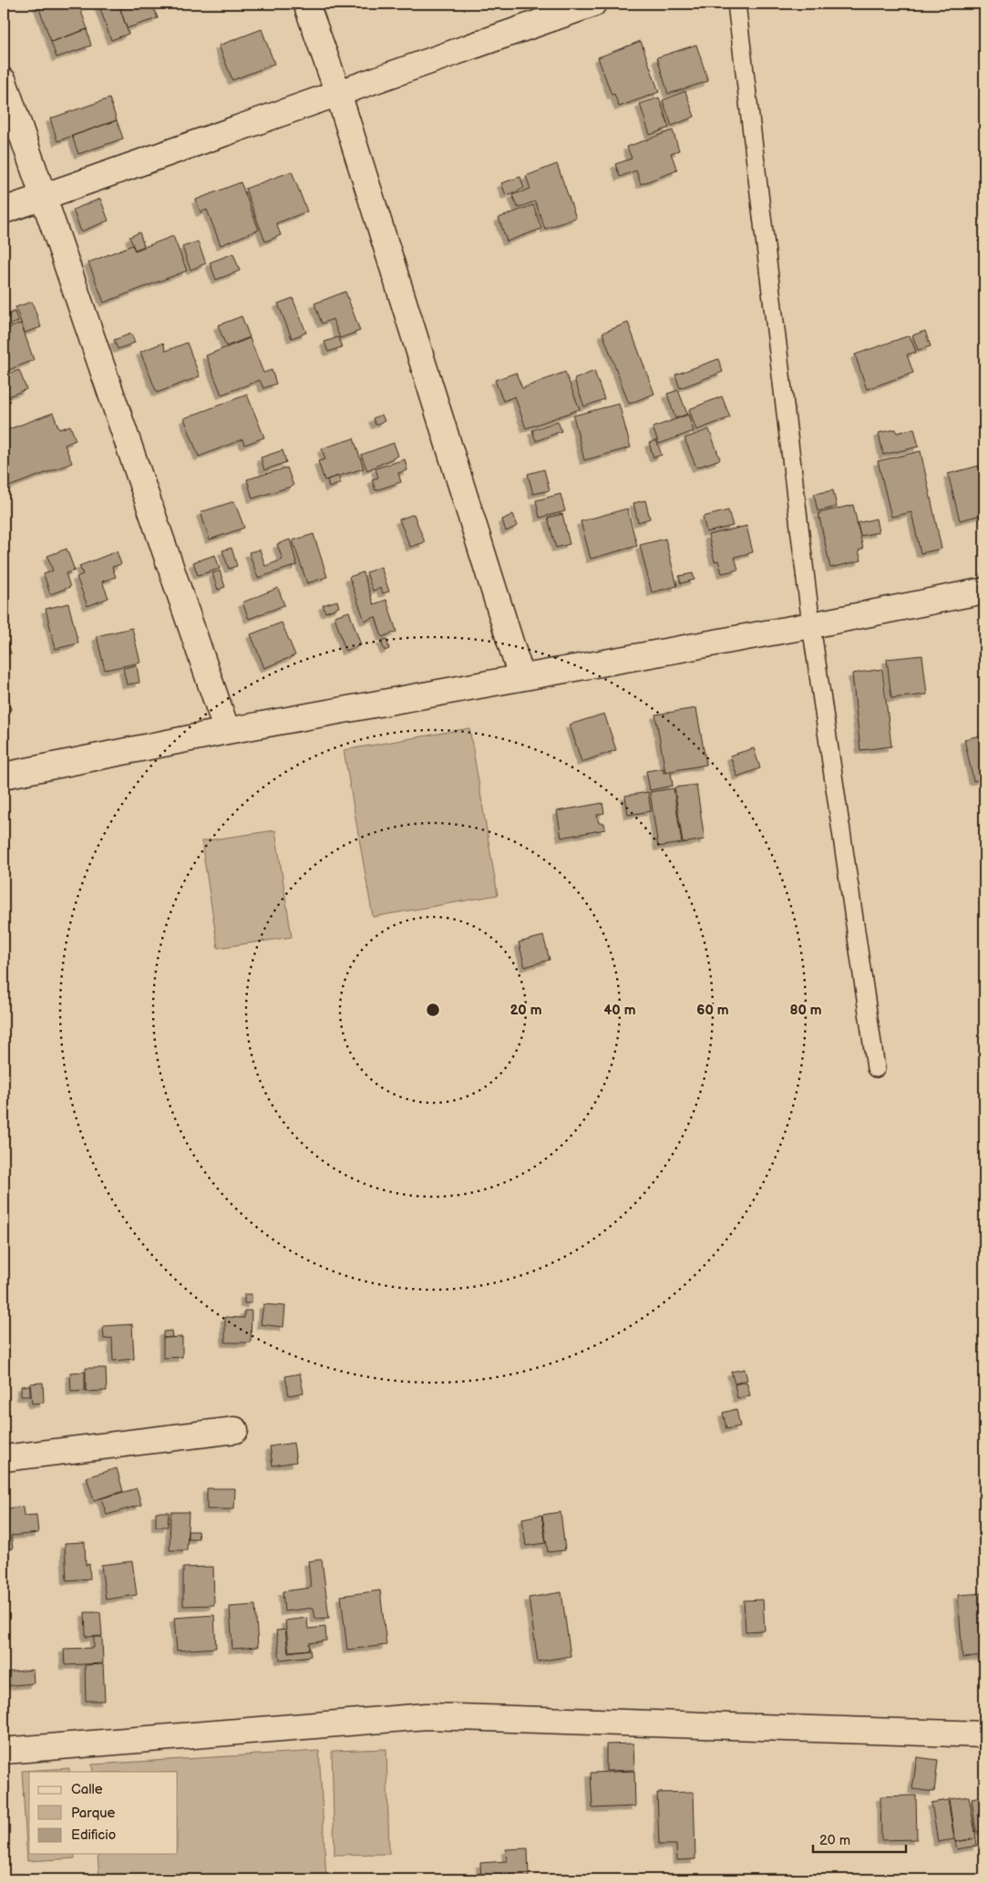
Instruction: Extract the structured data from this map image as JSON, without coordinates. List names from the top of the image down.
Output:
{
  "legend": ["Calle", "Parque", "Edificio"],
  "scale_bar": "20 m",
  "rings": [
    "20 m",
    "40 m",
    "60 m",
    "80 m"
  ]
}
